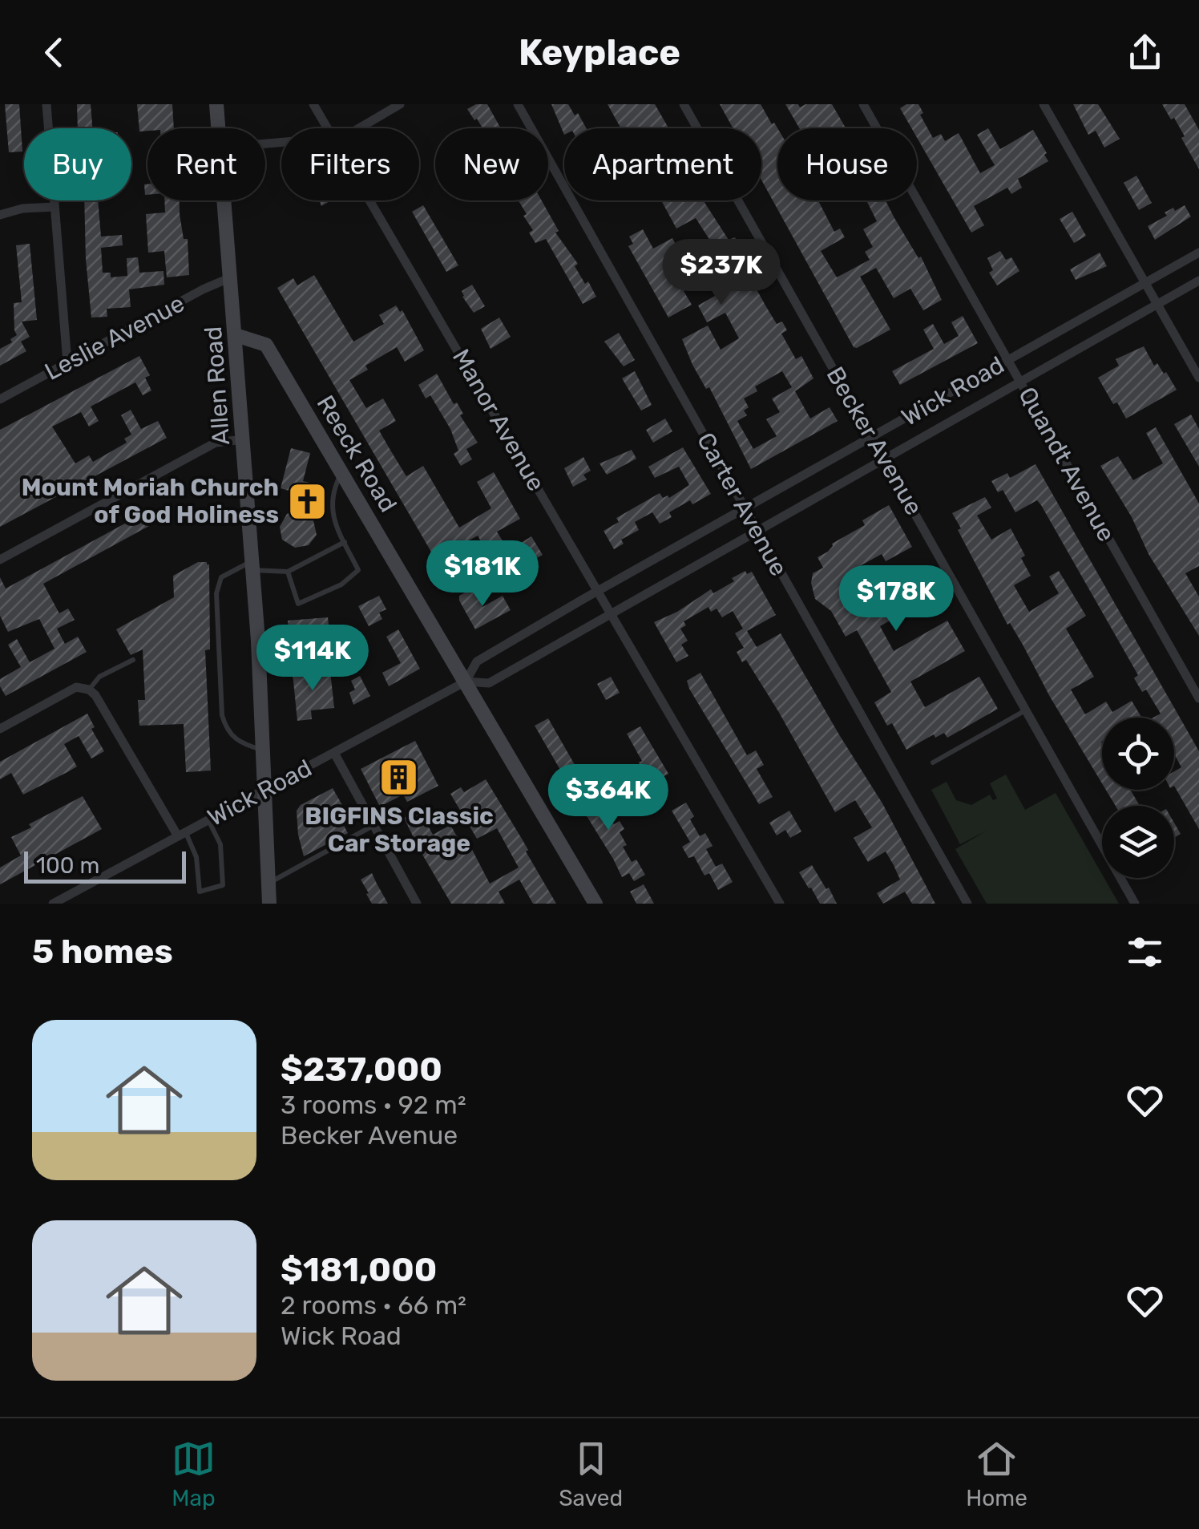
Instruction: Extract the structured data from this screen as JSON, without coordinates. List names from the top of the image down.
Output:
{
  "streets": {
    "main road": ["Allen Road", "Reeck Road"],
    "street": [
      "Leslie Avenue",
      "Wick Road",
      "Manor Avenue",
      "Becker Avenue",
      "Quandt Avenue",
      "Carter Avenue"
    ]
  },
  "crossings": [
    ["Leslie Avenue", "Allen Road"],
    ["Allen Road", "Wick Road"],
    ["Allen Road", "Reeck Road"],
    ["Wick Road", "Manor Avenue"],
    ["Wick Road", "Becker Avenue"],
    ["Wick Road", "Reeck Road"],
    ["Wick Road", "Quandt Avenue"],
    ["Wick Road", "Carter Avenue"]
  ],
  "places": {
    "church": ["Mount Moriah Church of God Holiness"],
    "building": ["BIGFINS Classic Car Storage"]
  },
  "scale_bar": "100 m",
  "page": {
    "header": "Keyplace",
    "chip": [
      "Buy",
      "Rent",
      "Filters",
      "New",
      "Apartment",
      "House"
    ],
    "price": [
      "$237K",
      "$181K",
      "$178K",
      "$114K",
      "$364K"
    ],
    "scale": "100 m",
    "heading": "5 homes",
    "list": [
      {
        "name": "$237,000",
        "note": "3 rooms · 92 m² · Becker Avenue"
      },
      {
        "name": "$181,000",
        "note": "2 rooms · 66 m² · Wick Road"
      }
    ],
    "tabs": ["Map", "Saved", "Home"]
  }
}
